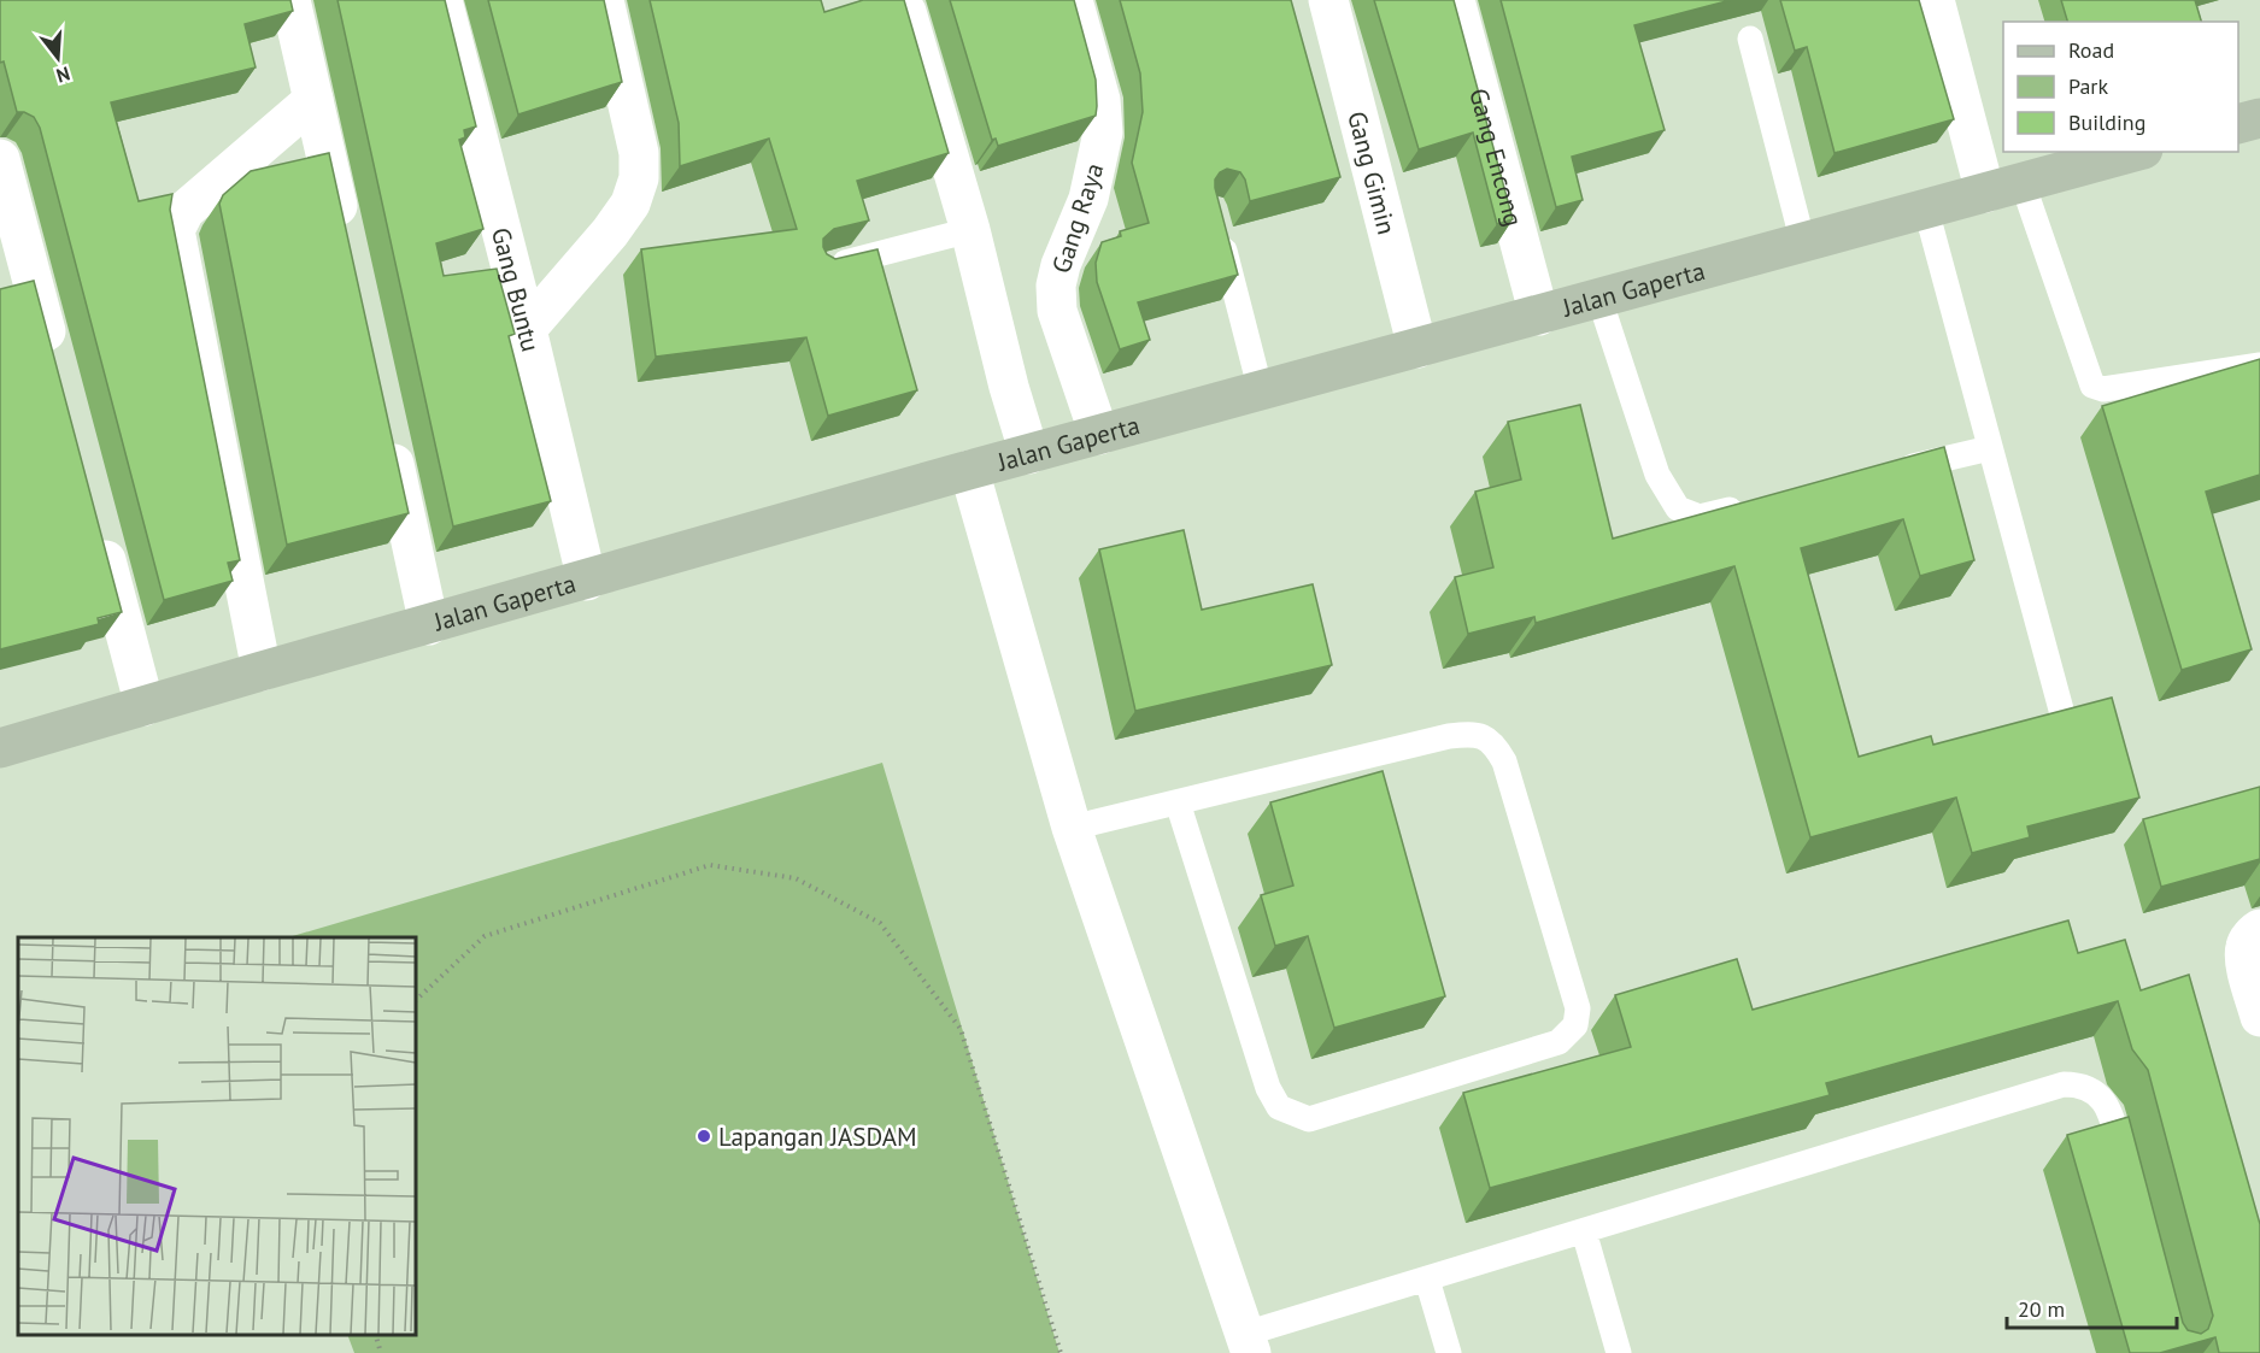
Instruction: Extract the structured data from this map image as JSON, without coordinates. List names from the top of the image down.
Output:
{
  "streets": {
    "street": [
      "Gang Encong",
      "Gang Gimin",
      "Gang Raya",
      "Jalan Gaperta",
      "Gang Buntu"
    ]
  },
  "crossings": [
    ["Gang Encong", "Jalan Gaperta"],
    ["Gang Gimin", "Jalan Gaperta"],
    ["Gang Raya", "Jalan Gaperta"],
    ["Jalan Gaperta", "Gang Buntu"]
  ],
  "places": ["Lapangan JASDAM"],
  "legend": ["Road", "Park", "Building"],
  "scale_bar": "20 m",
  "north": "bottom"
}
